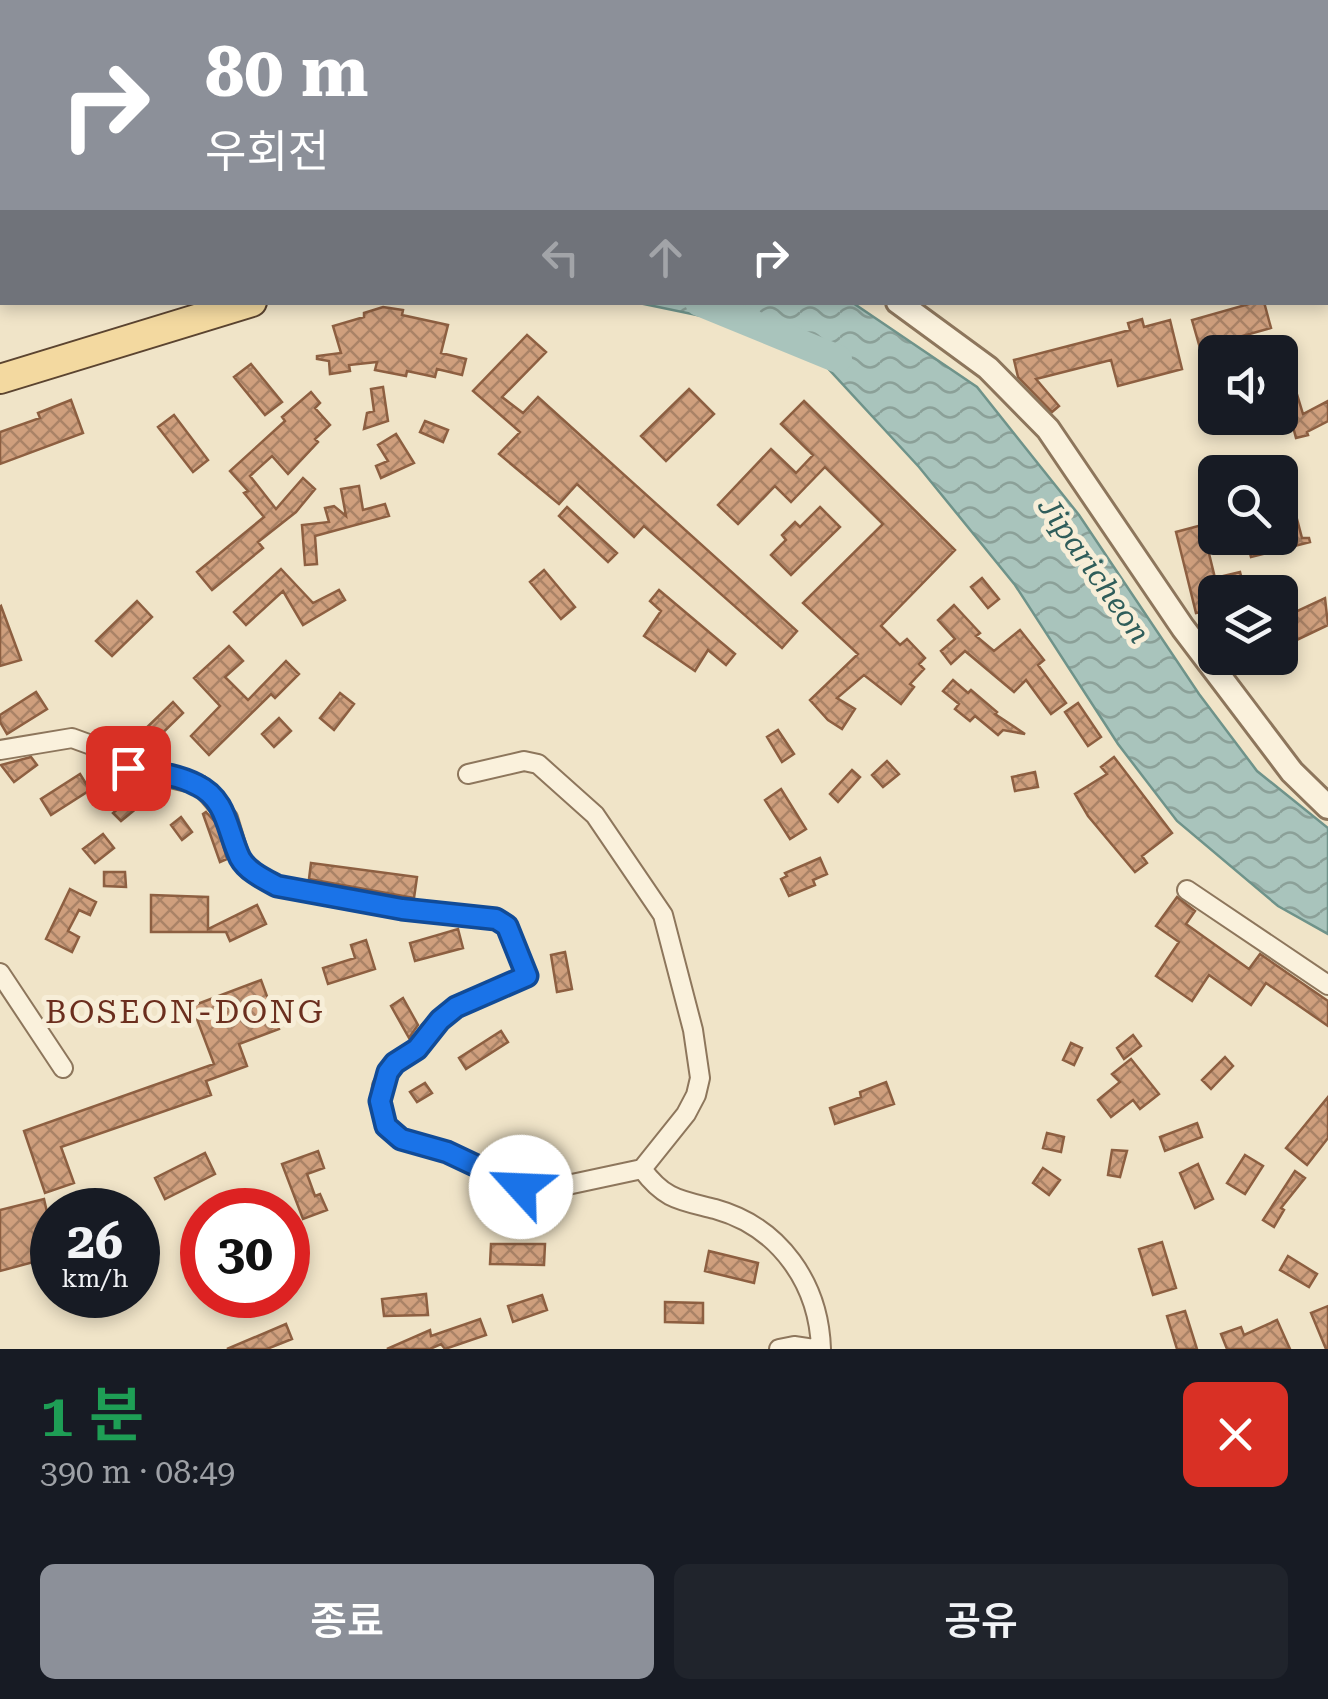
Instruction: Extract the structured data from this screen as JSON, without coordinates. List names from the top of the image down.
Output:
{
  "districts": ["BOSEON-DONG"],
  "water": ["Jiparicheon"],
  "page": {
    "turn": ["80 m", "우회전"],
    "speed": "26 km/h",
    "limit": "30",
    "heading": ["1 분", "390 m · 08:49"],
    "buttons": ["종료", "공유"]
  }
}
